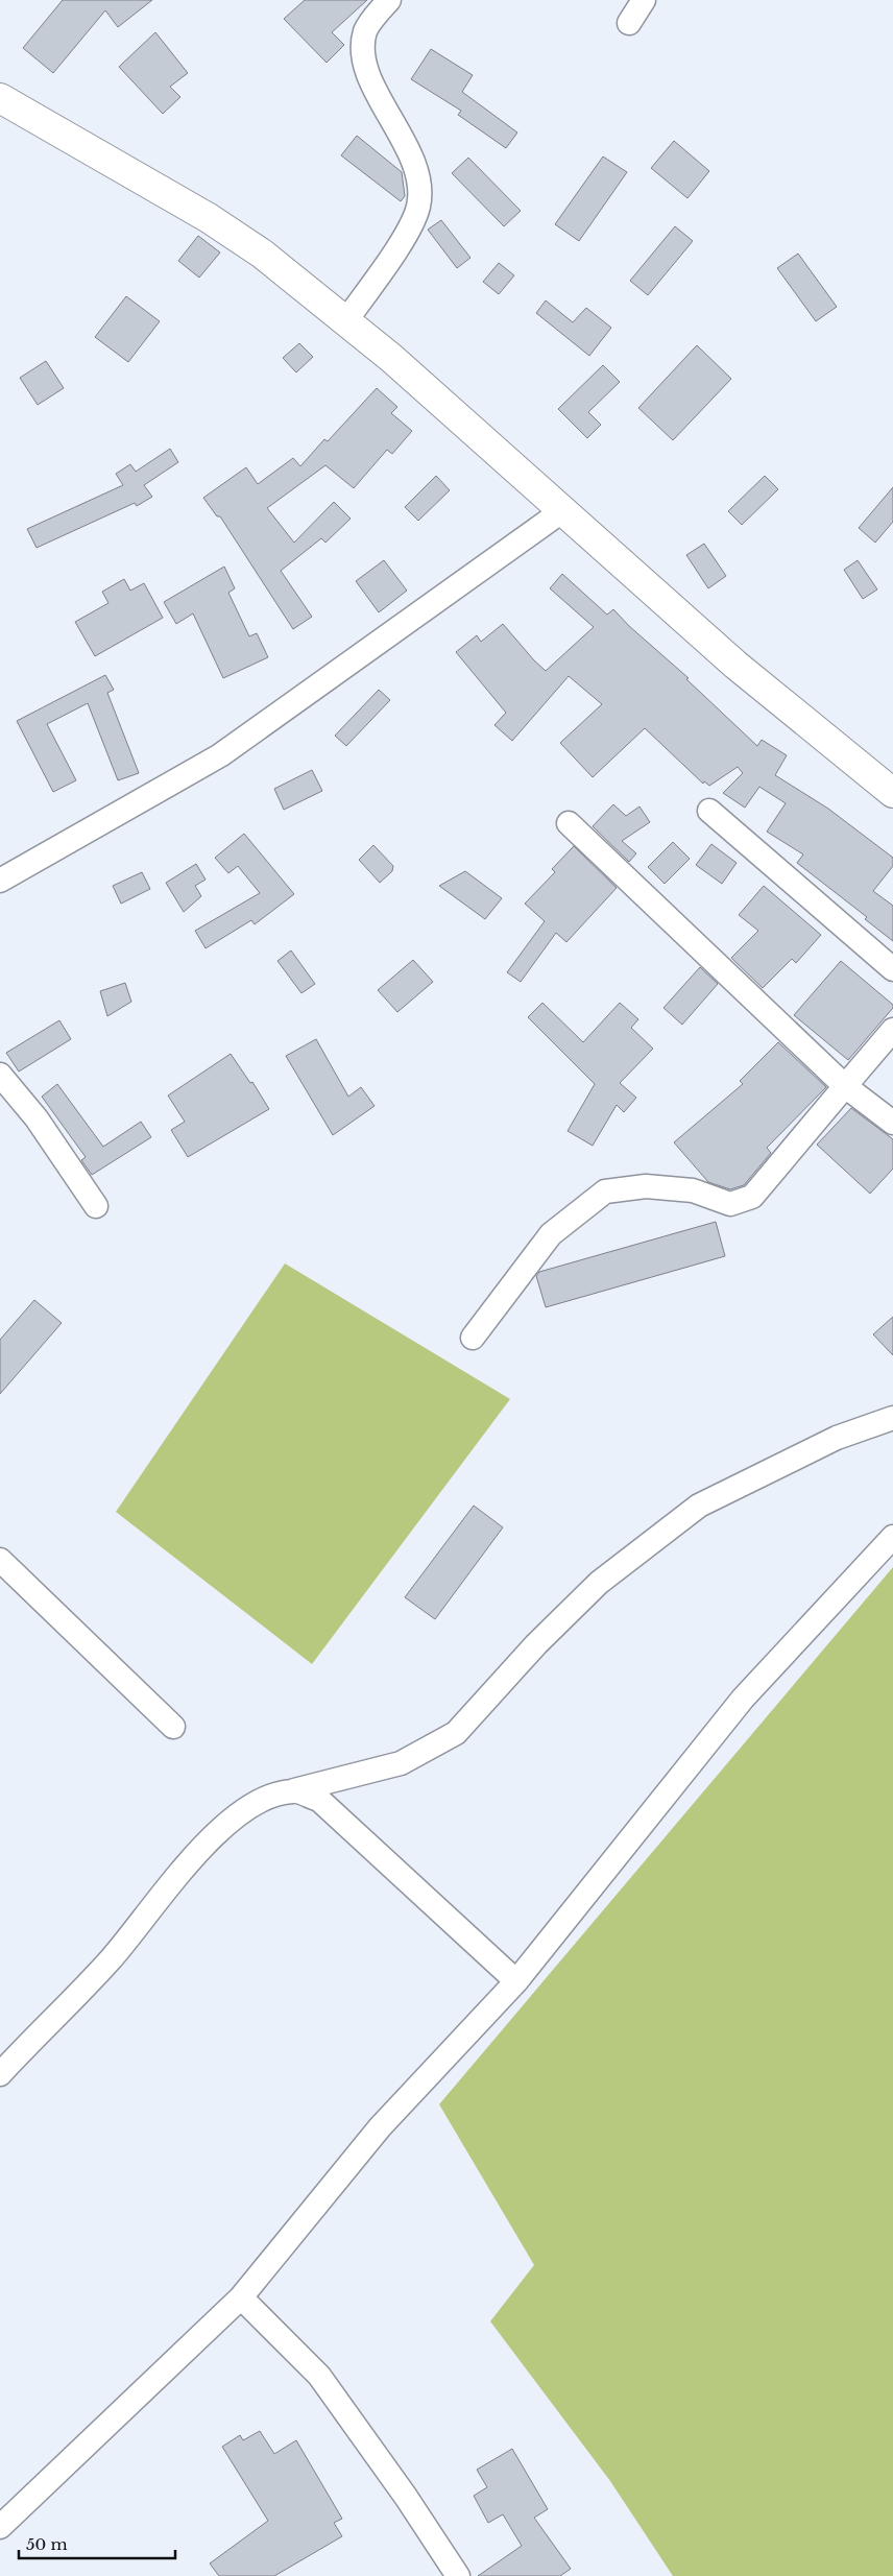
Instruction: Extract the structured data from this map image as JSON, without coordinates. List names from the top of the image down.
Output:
{
  "scale_bar": "50 m"
}
